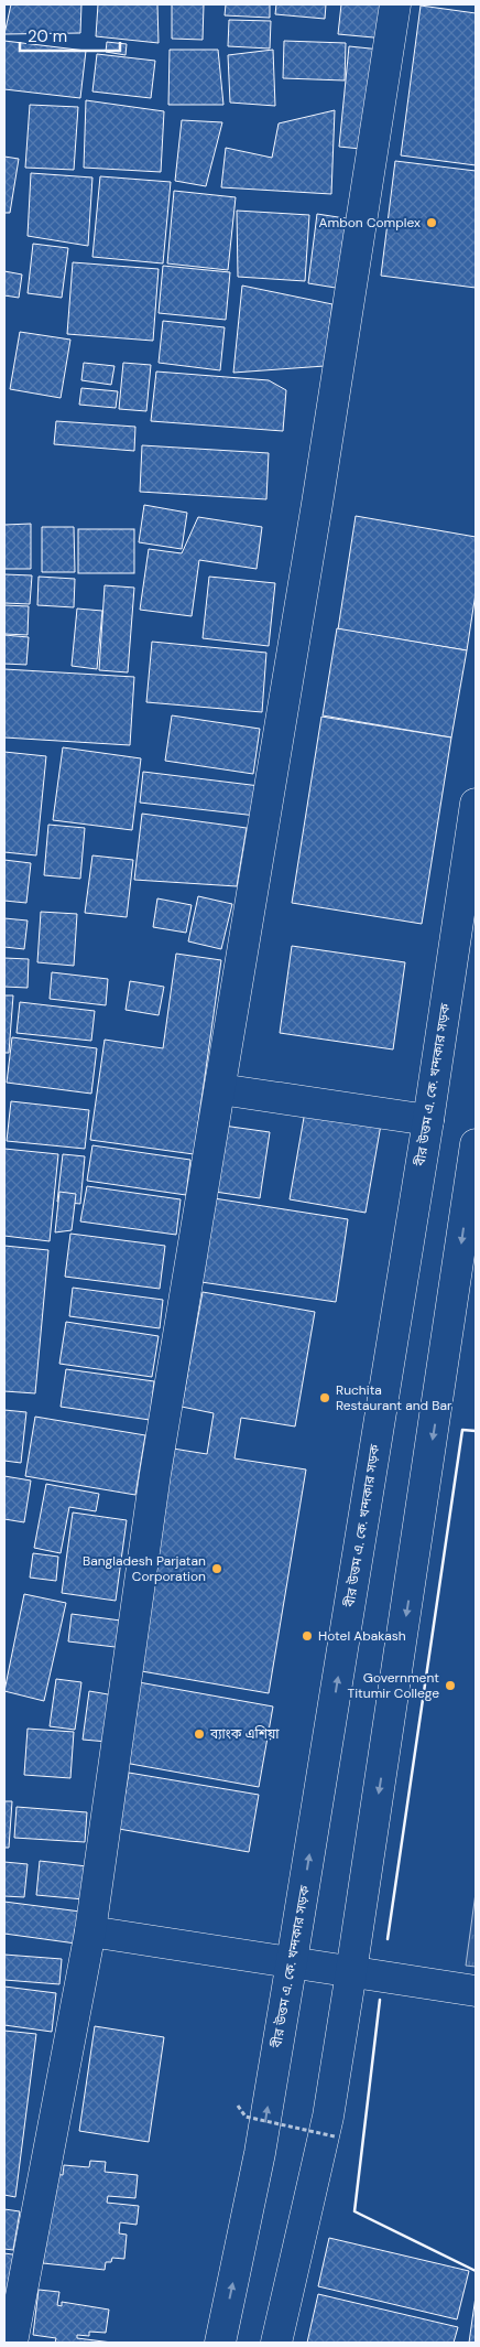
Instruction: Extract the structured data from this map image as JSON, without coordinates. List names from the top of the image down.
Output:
{
  "streets": {
    "street": ["বীর উত্তম এ. কে. খন্দকার সড়ক"]
  },
  "places": [
    "Ambon Complex",
    "Ruchita Restaurant and Bar",
    "Bangladesh Parjatan Corporation",
    "Hotel Abakash",
    "Government Titumir College",
    "ব্যাংক এশিয়া"
  ],
  "scale_bar": "20 m"
}
